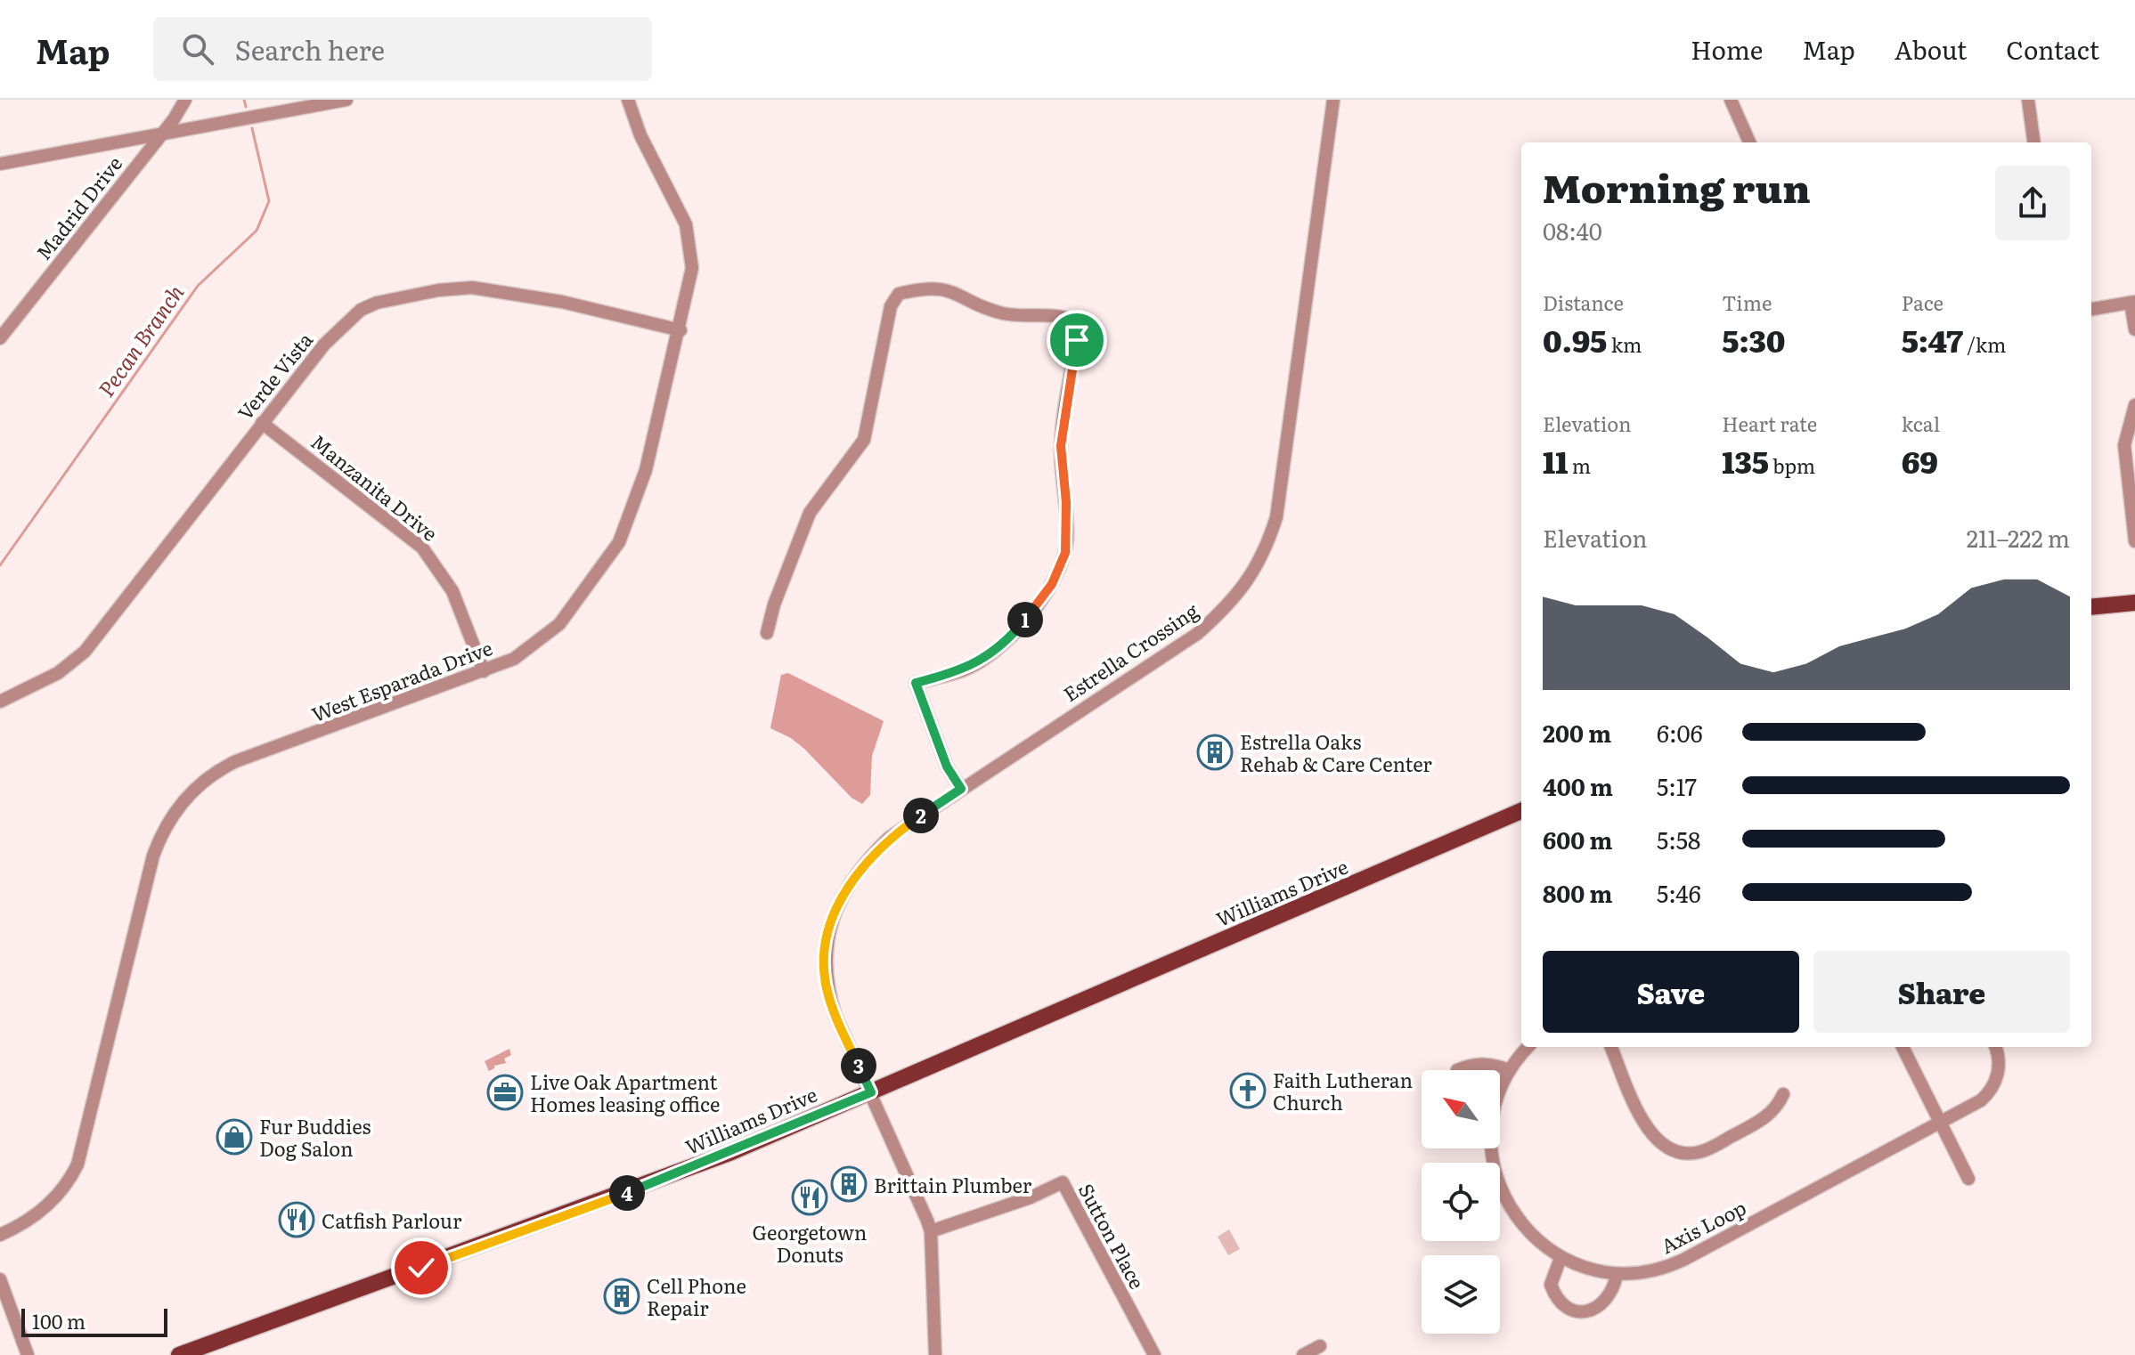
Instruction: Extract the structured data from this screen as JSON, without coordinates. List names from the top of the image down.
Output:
{
  "streets": {
    "main road": ["Williams Drive"],
    "street": [
      "Madrid Drive",
      "Verde Vista",
      "Manzanita Drive",
      "Estrella Crossing",
      "West Esparada Drive",
      "Axis Loop",
      "Sutton Place"
    ]
  },
  "crossings": [
    ["Verde Vista", "Manzanita Drive"],
    ["Verde Vista", "West Esparada Drive"],
    ["Manzanita Drive", "West Esparada Drive"],
    ["Estrella Crossing", "Williams Drive"],
    ["Estrella Crossing", "Sutton Place"]
  ],
  "water": ["Pecan Branch"],
  "places": {
    "building": ["Estrella Oaks Rehab & Care Center", "Brittain Plumber", "Cell Phone Repair"],
    "church": ["Faith Lutheran Church"],
    "office": ["Live Oak Apartment Homes leasing office"],
    "shop": ["Fur Buddies Dog Salon"],
    "restaurant": ["Georgetown Donuts", "Catfish Parlour"]
  },
  "scale_bar": "100 m",
  "north": "top left",
  "page": {
    "header": "Map",
    "search": "Search here",
    "nav": [
      "Home",
      "Map",
      "About",
      "Contact"
    ],
    "heading": ["Morning run", "08:40"],
    "stats": [
      ["Distance", "0.95 km"],
      ["Time", "5:30"],
      ["Pace", "5:47 /km"],
      ["Elevation", "11 m"],
      ["Heart rate", "135 bpm"],
      ["kcal", "69"]
    ],
    "chart": ["Elevation", "211–222 m"],
    "pins": [
      "1",
      "2",
      "3",
      "4"
    ],
    "list": [
      {
        "name": "200 m",
        "note": "6:06"
      },
      {
        "name": "400 m",
        "note": "5:17"
      },
      {
        "name": "600 m",
        "note": "5:58"
      },
      {
        "name": "800 m",
        "note": "5:46"
      }
    ],
    "buttons": ["Save", "Share"],
    "scale": "100 m"
  }
}
